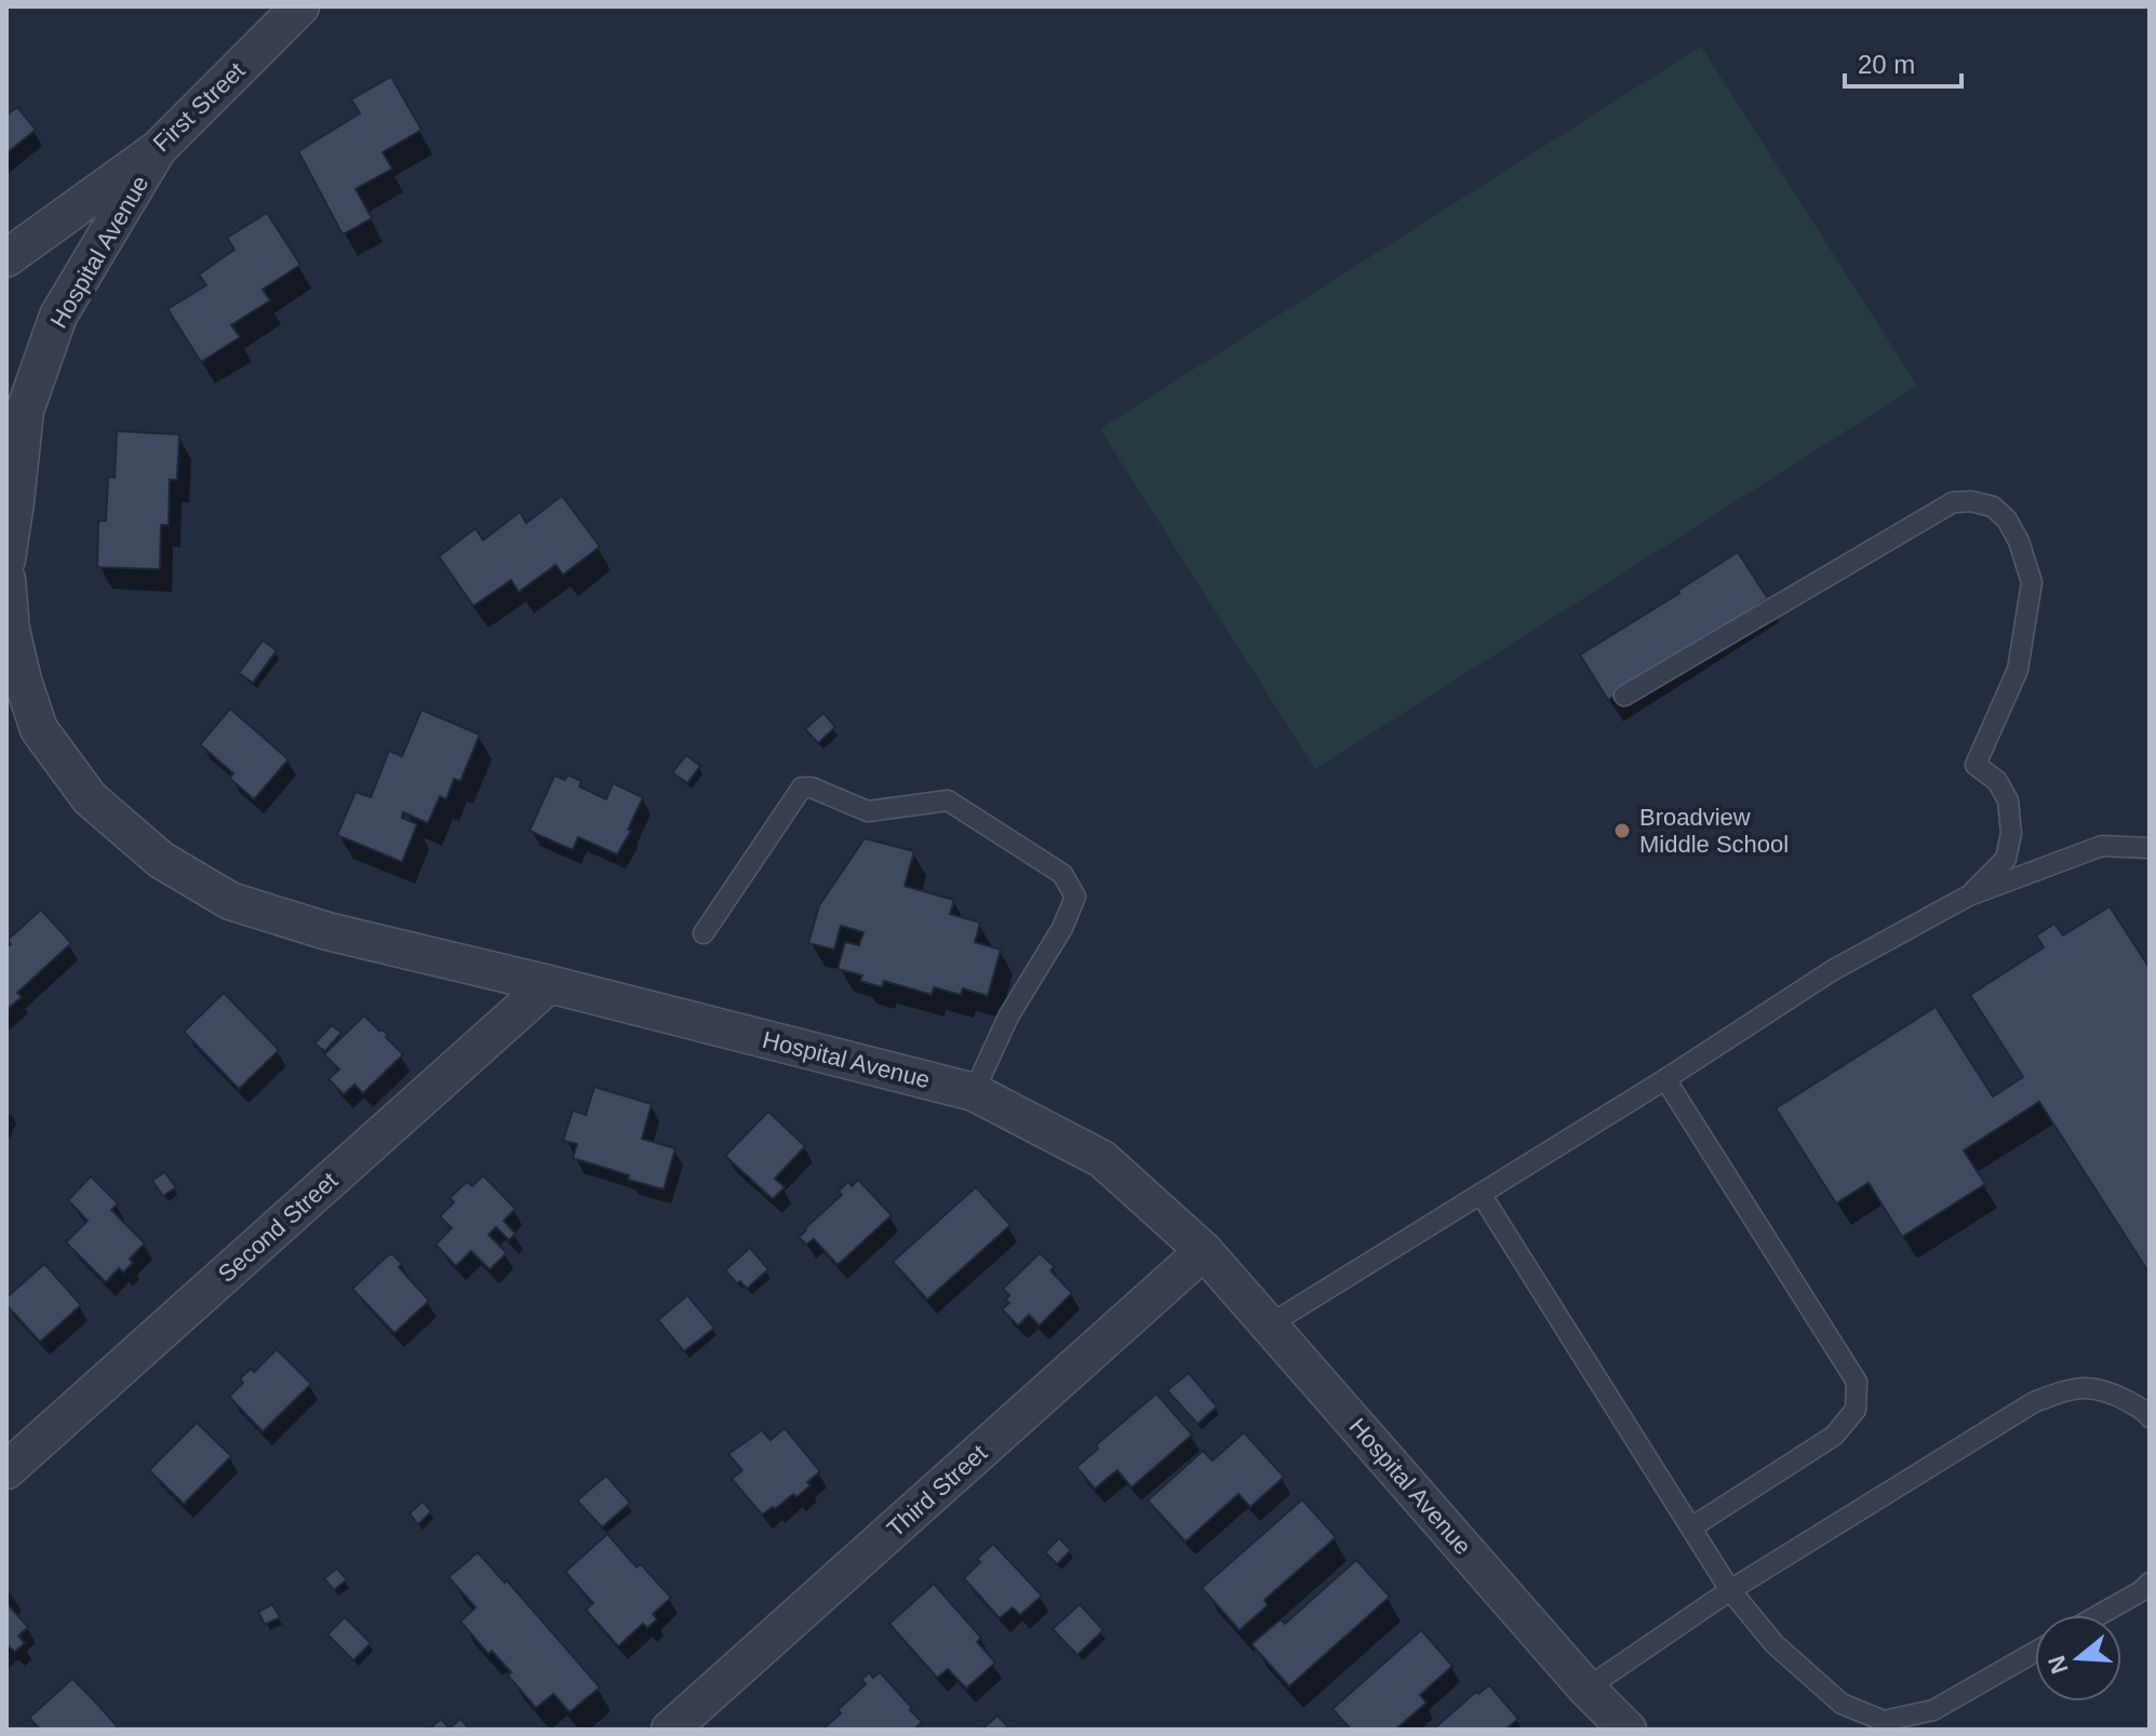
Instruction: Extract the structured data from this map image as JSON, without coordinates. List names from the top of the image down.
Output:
{
  "streets": {
    "street": [
      "First Street",
      "Hospital Avenue",
      "Second Street",
      "Third Street"
    ]
  },
  "crossings": [
    ["First Street", "Hospital Avenue"],
    ["Hospital Avenue", "Second Street"],
    ["Hospital Avenue", "Third Street"]
  ],
  "places": ["Broadview Middle School"],
  "scale_bar": "20 m",
  "north": "left"
}
